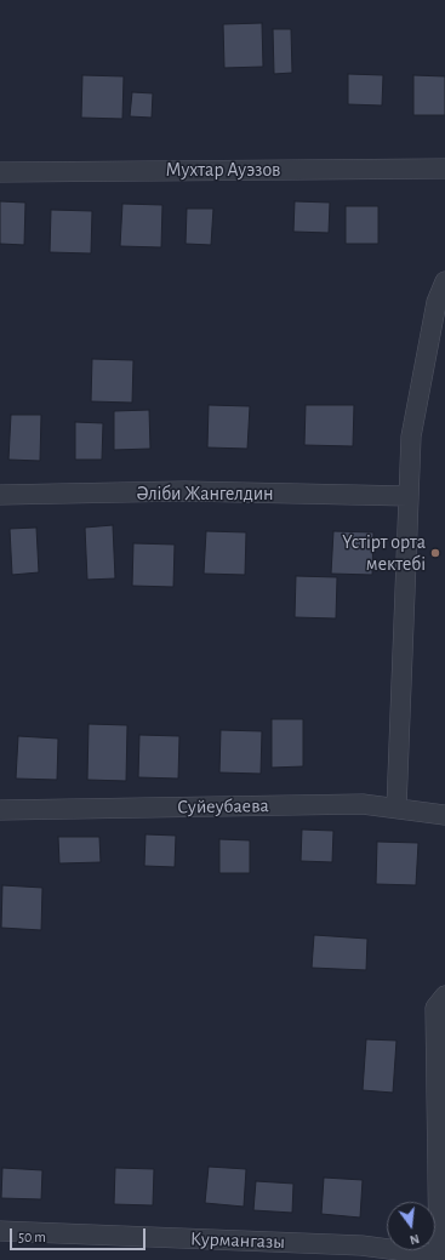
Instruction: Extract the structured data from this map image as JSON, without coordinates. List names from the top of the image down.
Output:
{
  "streets": {
    "street": [
      "Мухтар Ауэзов",
      "Әліби Жангелдин",
      "Суйеубаева",
      "Курмангазы"
    ]
  },
  "places": ["Үстірт орта мектебі"],
  "scale_bar": "50 m",
  "north": "bottom"
}
